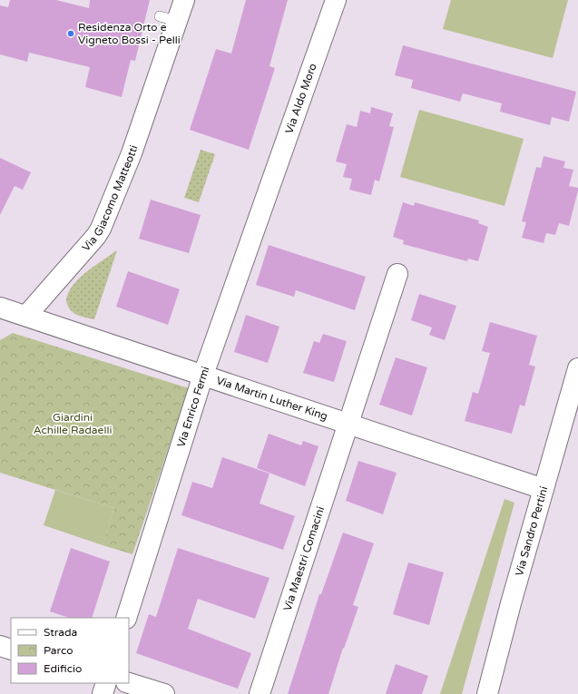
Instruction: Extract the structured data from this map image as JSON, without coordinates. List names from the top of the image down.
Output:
{
  "streets": {
    "street": [
      "Via Aldo Moro",
      "Via Giacomo Matteotti",
      "Via Martin Luther King",
      "Via Enrico Fermi",
      "Via Sandro Pertini",
      "Via Maestri Comacini"
    ]
  },
  "crossings": [
    ["Via Aldo Moro", "Via Enrico Fermi"],
    ["Via Giacomo Matteotti", "Via Martin Luther King"],
    ["Via Martin Luther King", "Via Enrico Fermi"],
    ["Via Martin Luther King", "Via Sandro Pertini"],
    ["Via Martin Luther King", "Via Maestri Comacini"]
  ],
  "parks": ["Giardini Achille Radaelli"],
  "places": ["Residenza Orto e Vigneto Bossi - Pelli"],
  "legend": ["Strada", "Parco", "Edificio"]
}
